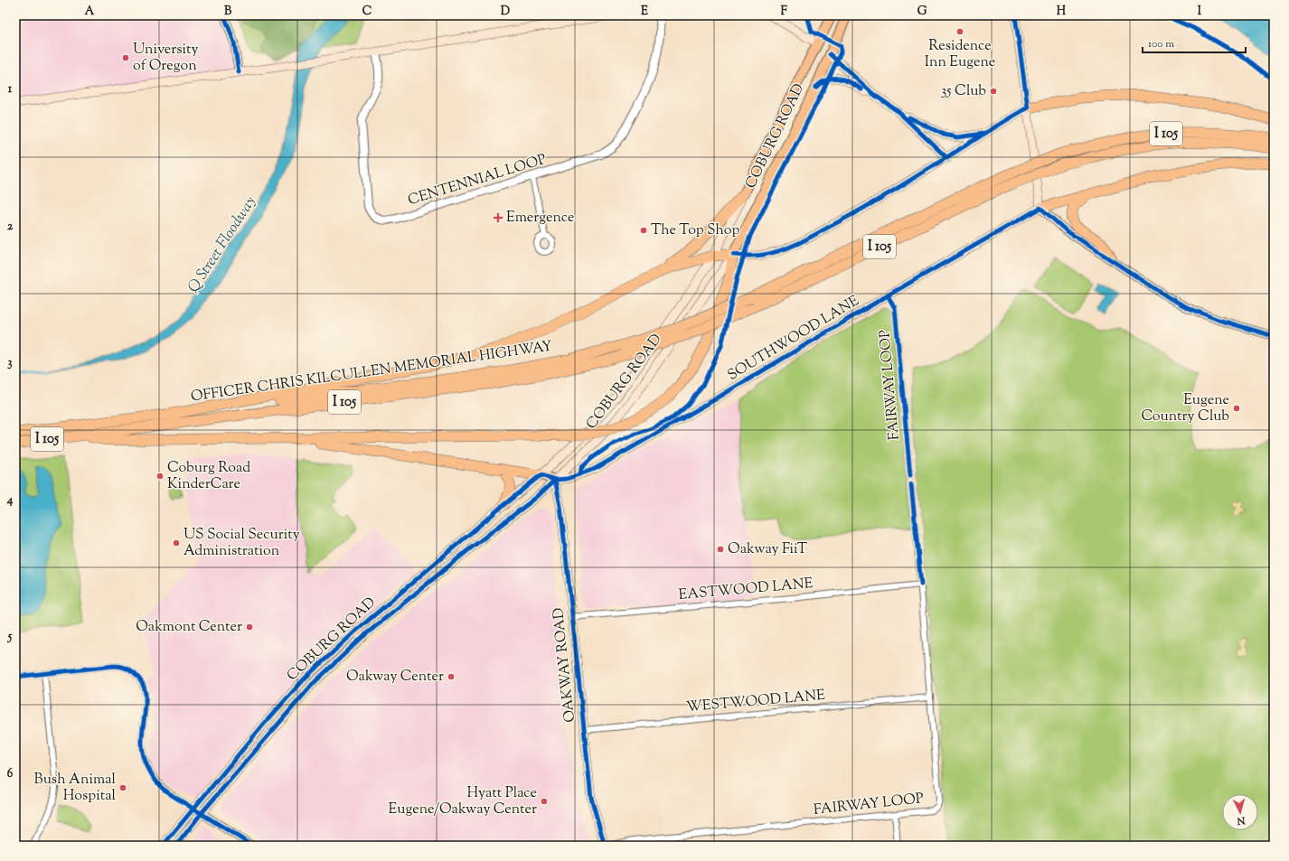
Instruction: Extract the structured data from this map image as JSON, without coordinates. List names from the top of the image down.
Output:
{
  "streets": {
    "highway": ["I 105", "OFFICER CHRIS KILCULLEN MEMORIAL HIGHWAY"],
    "main road": ["COBURG ROAD", "SOUTHWOOD LANE", "OAKWAY ROAD"],
    "street": [
      "CENTENNIAL LOOP",
      "FAIRWAY LOOP",
      "EASTWOOD LANE",
      "WESTWOOD LANE"
    ]
  },
  "crossings": [
    ["COBURG ROAD", "SOUTHWOOD LANE"],
    ["COBURG ROAD", "OAKWAY ROAD"],
    ["SOUTHWOOD LANE", "FAIRWAY LOOP"],
    ["SOUTHWOOD LANE", "OAKWAY ROAD"],
    ["FAIRWAY LOOP", "EASTWOOD LANE"],
    ["FAIRWAY LOOP", "WESTWOOD LANE"],
    ["EASTWOOD LANE", "OAKWAY ROAD"],
    ["OAKWAY ROAD", "WESTWOOD LANE"]
  ],
  "water": ["Q Street Floodway"],
  "places": {
    "other": [
      "Residence Inn Eugene",
      "University of Oregon",
      "35 Club",
      "The Top Shop",
      "Eugene Country Club",
      "Coburg Road KinderCare",
      "US Social Security Administration",
      "Oakway FiiT",
      "Oakmont Center",
      "Oakway Center",
      "Bush Animal Hospital",
      "Hyatt Place Eugene/Oakway Center"
    ],
    "health": ["Emergence"]
  },
  "scale_bar": "100 m",
  "north": "bottom",
  "grid": {
    "columns": [
      "A",
      "B",
      "C",
      "D",
      "E",
      "F",
      "G",
      "H",
      "I"
    ],
    "rows": [
      "1",
      "2",
      "3",
      "4",
      "5",
      "6"
    ]
  }
}
